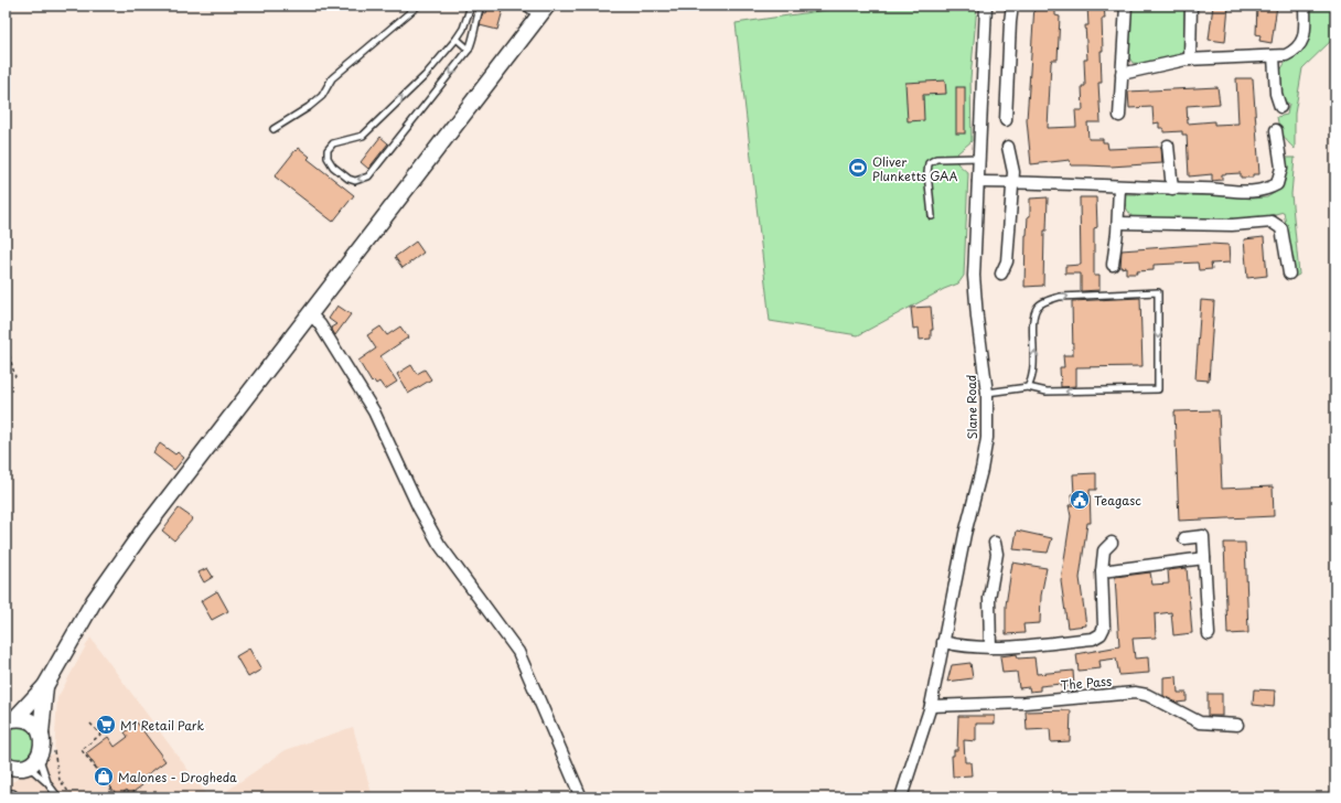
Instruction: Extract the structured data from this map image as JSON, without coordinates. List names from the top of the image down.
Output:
{
  "streets": {
    "street": ["Slane Road", "The Pass"]
  },
  "crossings": [
    ["Slane Road", "The Pass"]
  ],
  "places": {
    "sports": ["Oliver Plunketts GAA"],
    "public building": ["Teagasc"],
    "supermarket": ["M1 Retail Park"],
    "shop": ["Malones - Drogheda"]
  }
}
